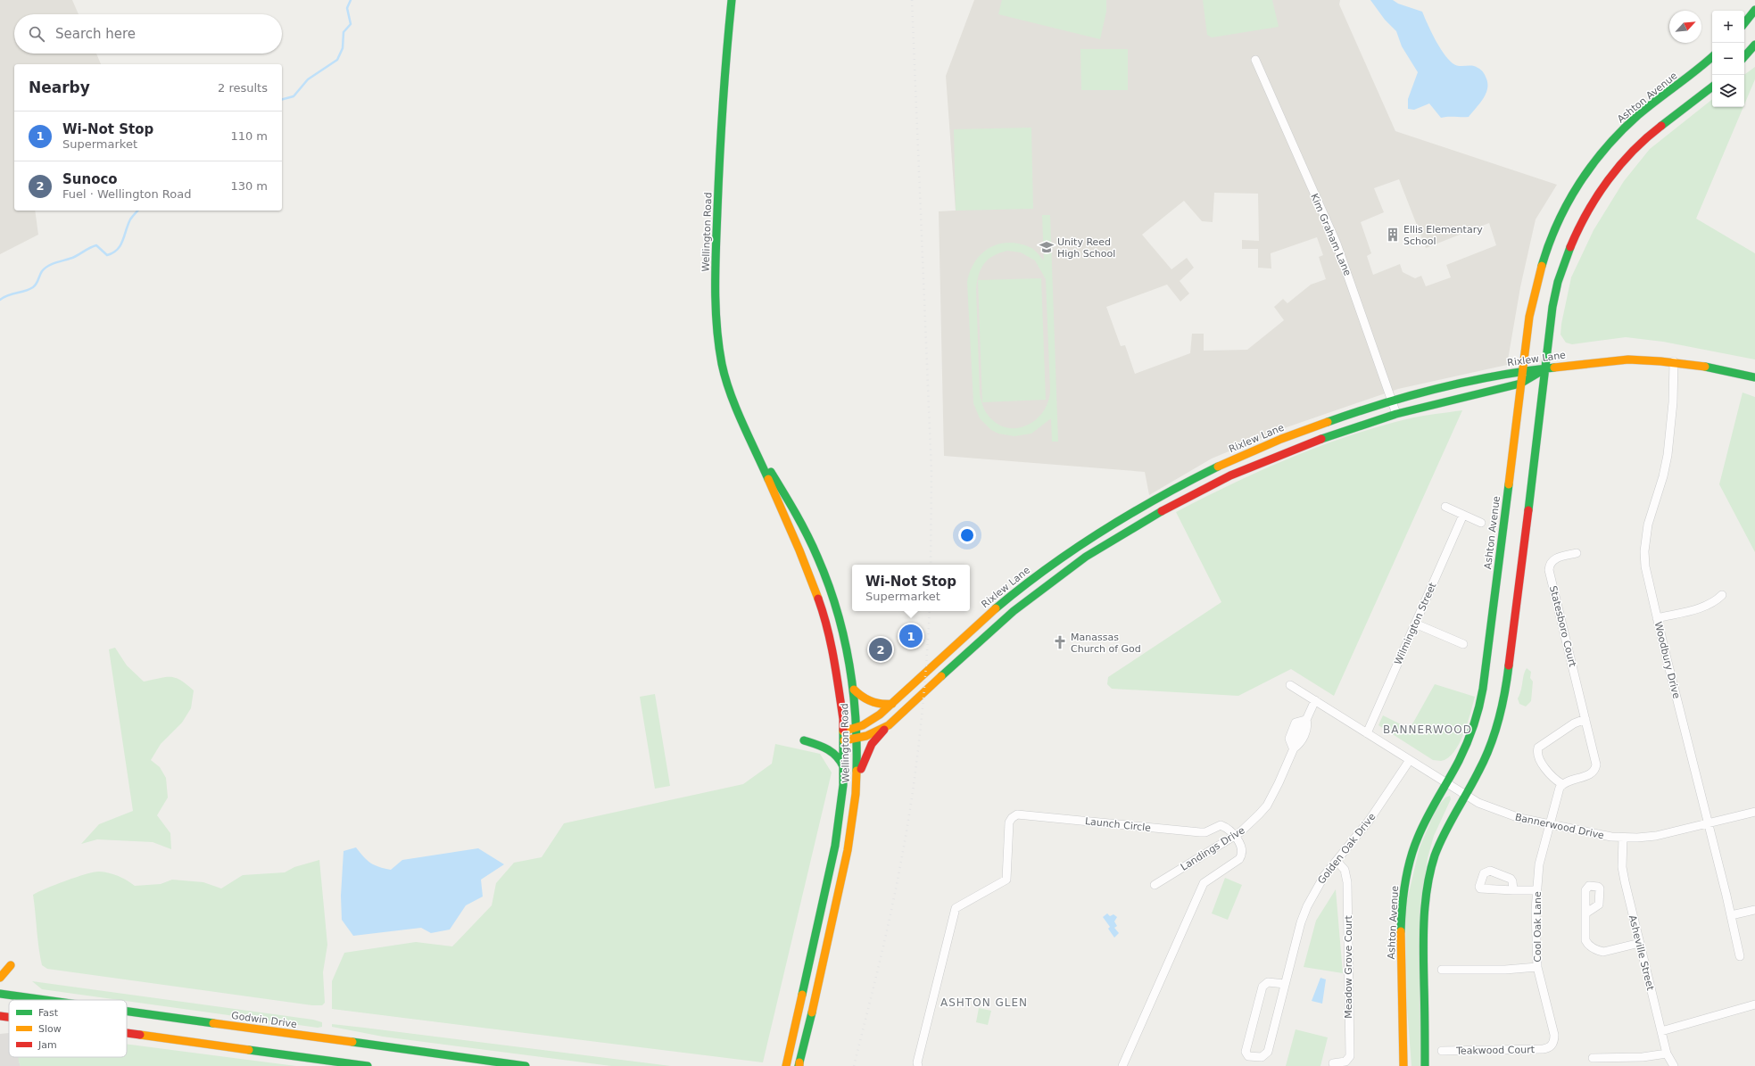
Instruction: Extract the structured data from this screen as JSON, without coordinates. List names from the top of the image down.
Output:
{
  "streets": {
    "main road": [
      "Ashton Avenue",
      "Wellington Road",
      "Rixlew Lane",
      "Godwin Drive"
    ],
    "street": [
      "Kim Graham Lane",
      "Wilmington Street",
      "Statesboro Court",
      "Woodbury Drive",
      "Launch Circle",
      "Bannerwood Drive",
      "Landings Drive",
      "Golden Oak Drive",
      "Cool Oak Lane",
      "Asheville Street",
      "Meadow Grove Court",
      "Teakwood Court"
    ]
  },
  "crossings": [
    ["Ashton Avenue", "Rixlew Lane"],
    ["Ashton Avenue", "Bannerwood Drive"],
    ["Wellington Road", "Rixlew Lane"],
    ["Kim Graham Lane", "Rixlew Lane"],
    ["Rixlew Lane", "Woodbury Drive"],
    ["Wilmington Street", "Bannerwood Drive"],
    ["Woodbury Drive", "Bannerwood Drive"],
    ["Launch Circle", "Landings Drive"],
    ["Bannerwood Drive", "Landings Drive"],
    ["Bannerwood Drive", "Golden Oak Drive"],
    ["Bannerwood Drive", "Cool Oak Lane"],
    ["Bannerwood Drive", "Asheville Street"],
    ["Golden Oak Drive", "Meadow Grove Court"],
    ["Cool Oak Lane", "Teakwood Court"]
  ],
  "districts": ["BANNERWOOD", "ASHTON GLEN"],
  "places": {
    "building": ["Ellis Elementary School"],
    "school or university": ["Unity Reed High School"],
    "church": ["Manassas Church of God"]
  },
  "legend": ["Fast", "Slow", "Jam"],
  "north": "top right",
  "page": {
    "map_buttons": ["+", "−"],
    "search": "Search here",
    "heading": ["Nearby", "2 results"],
    "list": [
      {
        "mark": "1",
        "name": "Wi-Not Stop",
        "note": "Supermarket",
        "value": "110 m"
      },
      {
        "mark": "2",
        "name": "Sunoco",
        "note": "Fuel · Wellington Road",
        "value": "130 m"
      }
    ],
    "popup": ["Wi-Not Stop", "Supermarket"],
    "pins": ["1", "2"]
  }
}
